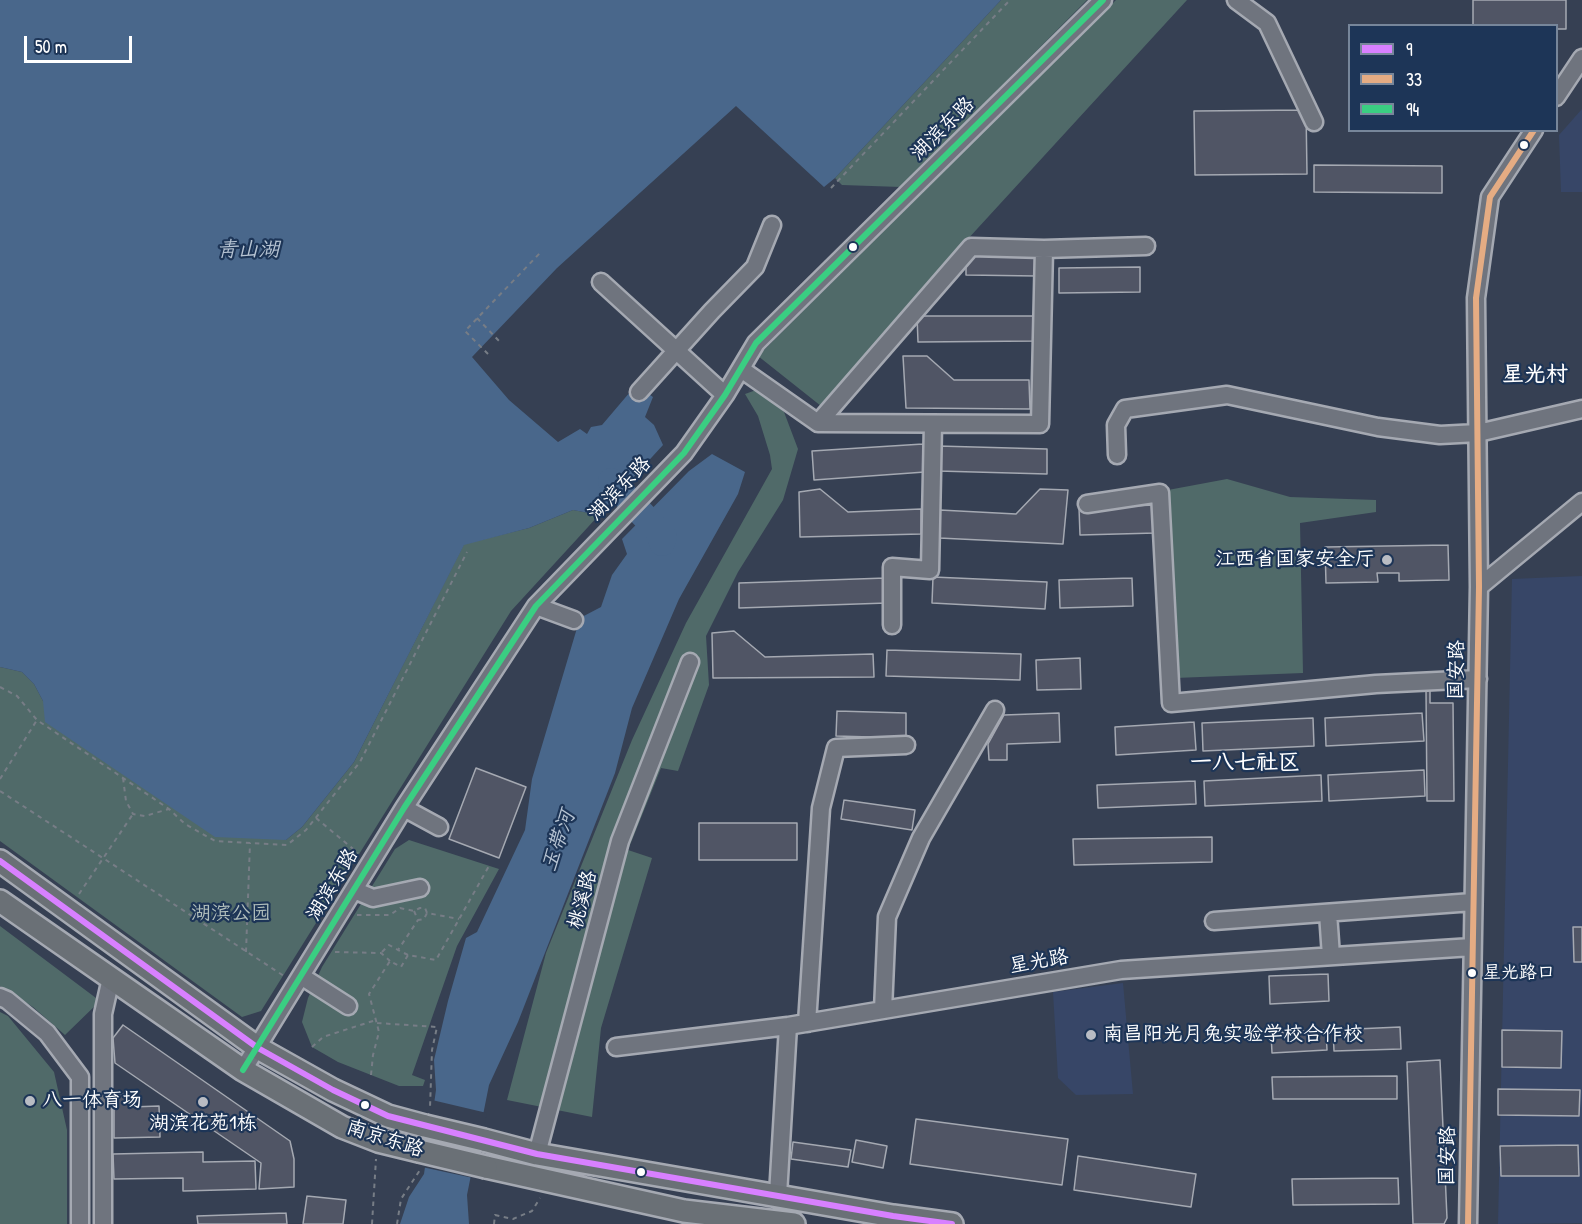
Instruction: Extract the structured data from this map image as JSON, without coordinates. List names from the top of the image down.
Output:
{
  "streets": {
    "main road": ["南京东路"],
    "street": [
      "湖滨东路",
      "国安路",
      "桃溪路",
      "星光路"
    ]
  },
  "crossings": [
    ["湖滨东路", "南京东路"],
    ["国安路", "星光路"],
    ["桃溪路", "南京东路"]
  ],
  "districts": ["星光村", "一八七社区"],
  "water": ["青山湖", "玉带河"],
  "parks": ["湖滨公园"],
  "places": [
    "江西省国家安全厅",
    "星光路口",
    "南昌阳光月兔实验学校合作校",
    "八一体育场",
    "湖滨花苑1栋"
  ],
  "lines": ["transit line 94", "transit line 33", "transit line 9"],
  "legend": ["9", "33", "94"],
  "scale_bar": "50 m"
}
